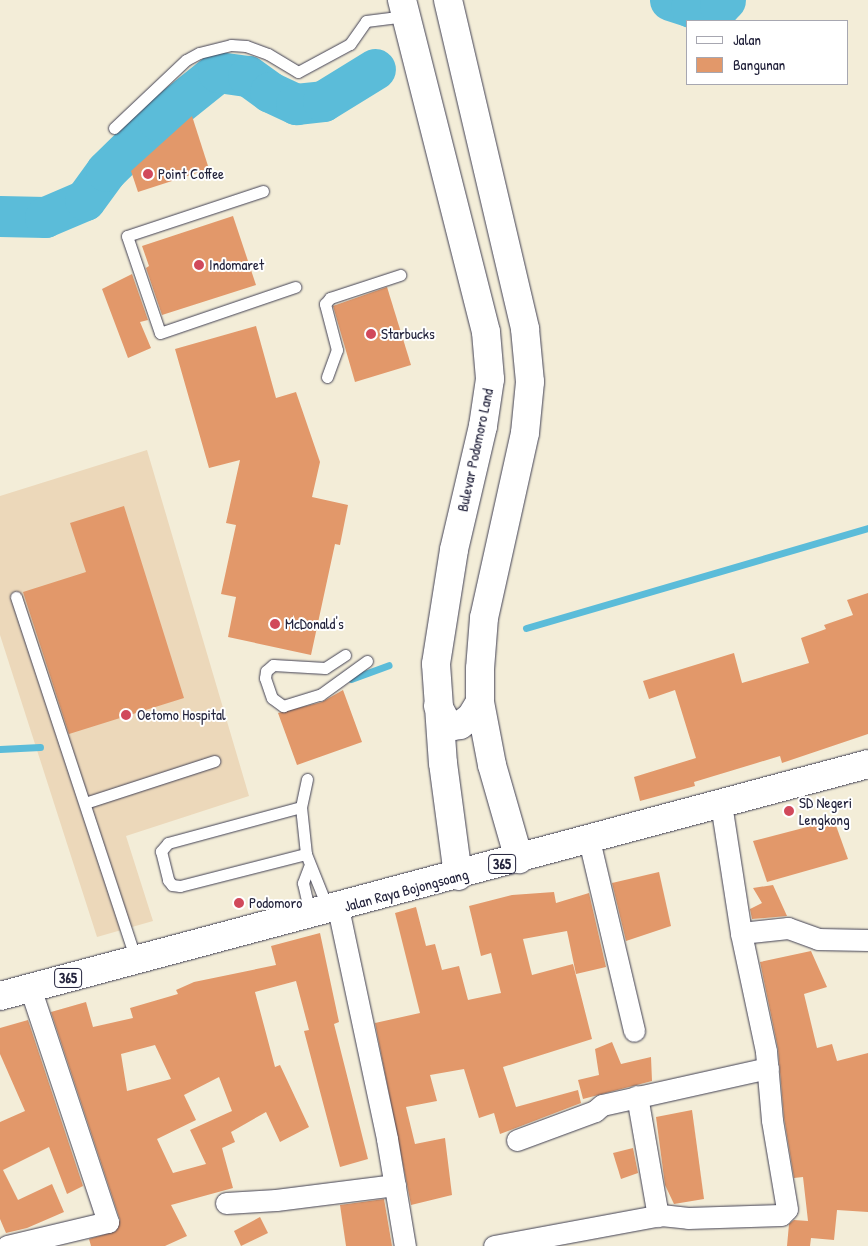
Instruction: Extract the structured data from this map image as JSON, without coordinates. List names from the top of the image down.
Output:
{
  "streets": {
    "street": ["Bulevar Podomoro Land", "365", "Jalan Raya Bojongsoang"]
  },
  "crossings": [
    ["Bulevar Podomoro Land", "Jalan Raya Bojongsoang"]
  ],
  "places": [
    "Point Coffee",
    "Indomaret",
    "Starbucks",
    "McDonald's",
    "Oetomo Hospital",
    "SD Negeri Lengkong",
    "Podomoro"
  ],
  "legend": ["Jalan", "Bangunan"]
}
